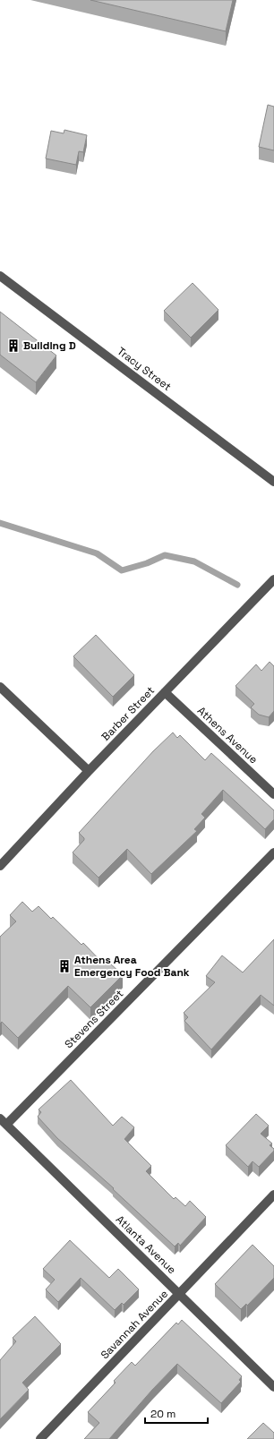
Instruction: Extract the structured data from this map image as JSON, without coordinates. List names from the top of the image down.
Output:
{
  "streets": {
    "street": [
      "Tracy Street",
      "Barber Street",
      "Athens Avenue",
      "Stevens Street",
      "Atlanta Avenue",
      "Savannah Avenue"
    ]
  },
  "crossings": [
    ["Barber Street", "Athens Avenue"],
    ["Stevens Street", "Atlanta Avenue"],
    ["Atlanta Avenue", "Savannah Avenue"]
  ],
  "places": {
    "building": ["Building D", "Athens Area Emergency Food Bank"]
  },
  "scale_bar": "20 m"
}
